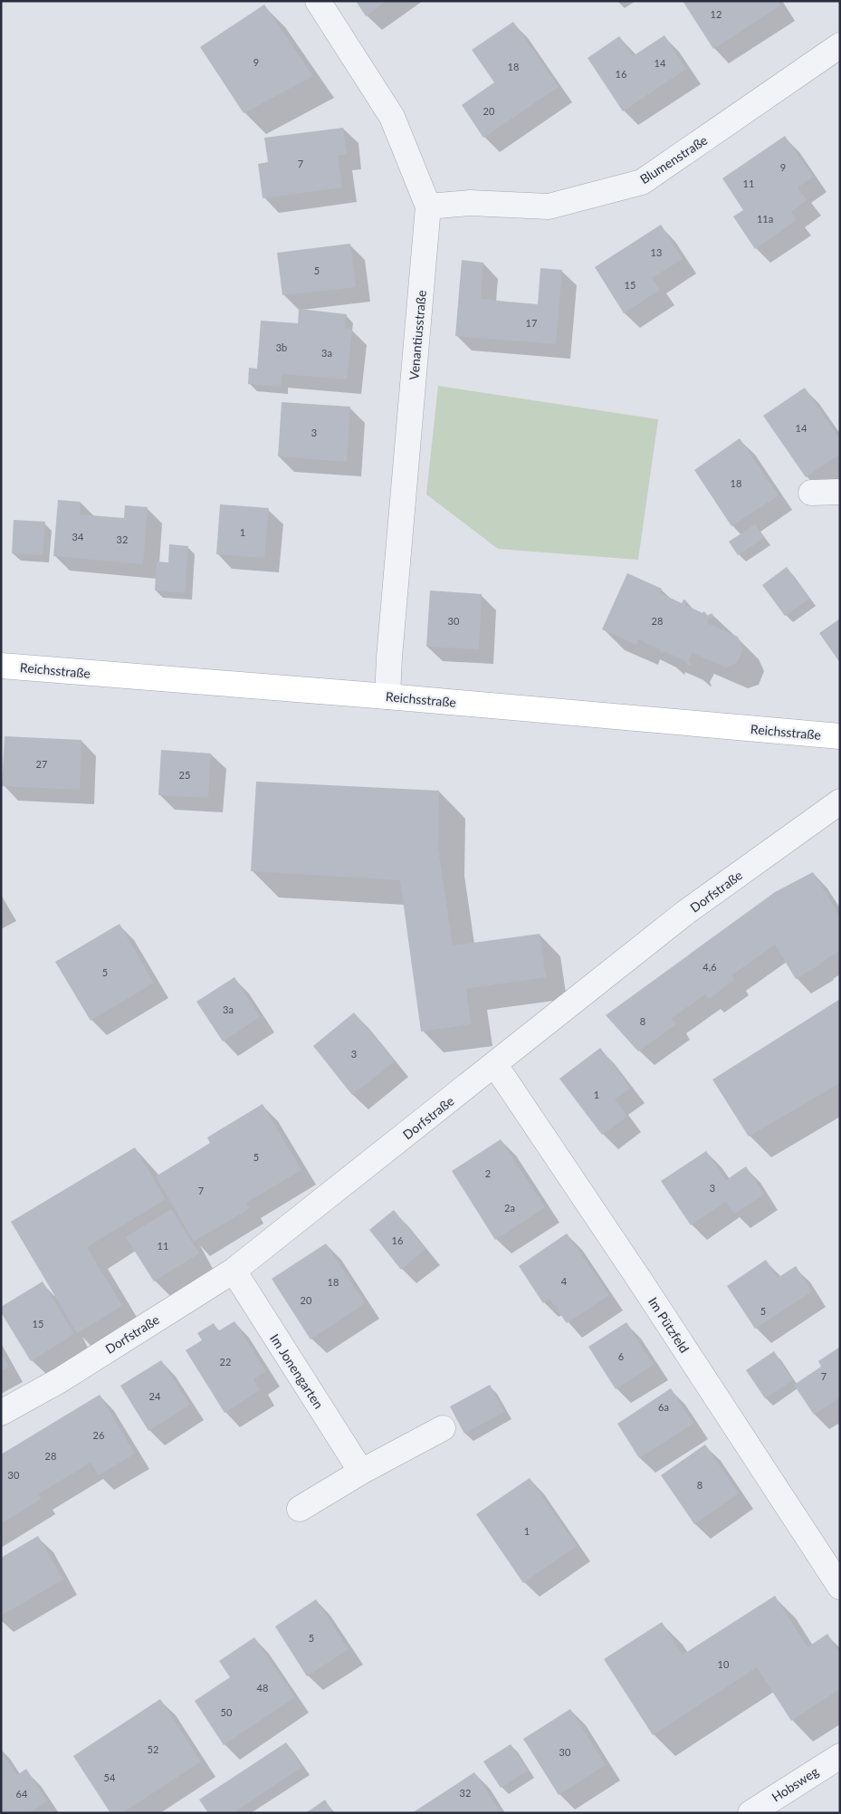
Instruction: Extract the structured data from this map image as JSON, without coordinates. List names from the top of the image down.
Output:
{
  "streets": {
    "main road": ["Reichsstraße"],
    "street": [
      "Blumenstraße",
      "Venantiusstraße",
      "Dorfstraße",
      "Im Pützfeld",
      "Im Jonengarten",
      "Hobsweg"
    ]
  },
  "crossings": [
    ["Blumenstraße", "Venantiusstraße"],
    ["Venantiusstraße", "Reichsstraße"],
    ["Dorfstraße", "Im Pützfeld"],
    ["Dorfstraße", "Im Jonengarten"]
  ],
  "house_numbers": [
    "12",
    "9",
    "14",
    "18",
    "16",
    "20",
    "7",
    "9",
    "11",
    "11a",
    "13",
    "5",
    "15",
    "17",
    "3b",
    "3a",
    "14",
    "3",
    "18",
    "1",
    "34",
    "32",
    "30",
    "28",
    "27",
    "25",
    "4,6",
    "5",
    "3a",
    "8",
    "3",
    "1",
    "5",
    "2",
    "3",
    "7",
    "2a",
    "16",
    "11",
    "4",
    "18",
    "20",
    "5",
    "15",
    "6",
    "22",
    "7",
    "24",
    "6a",
    "26",
    "28",
    "30",
    "8",
    "1",
    "5",
    "10",
    "48",
    "50",
    "52",
    "30",
    "54",
    "32",
    "64"
  ]
}
